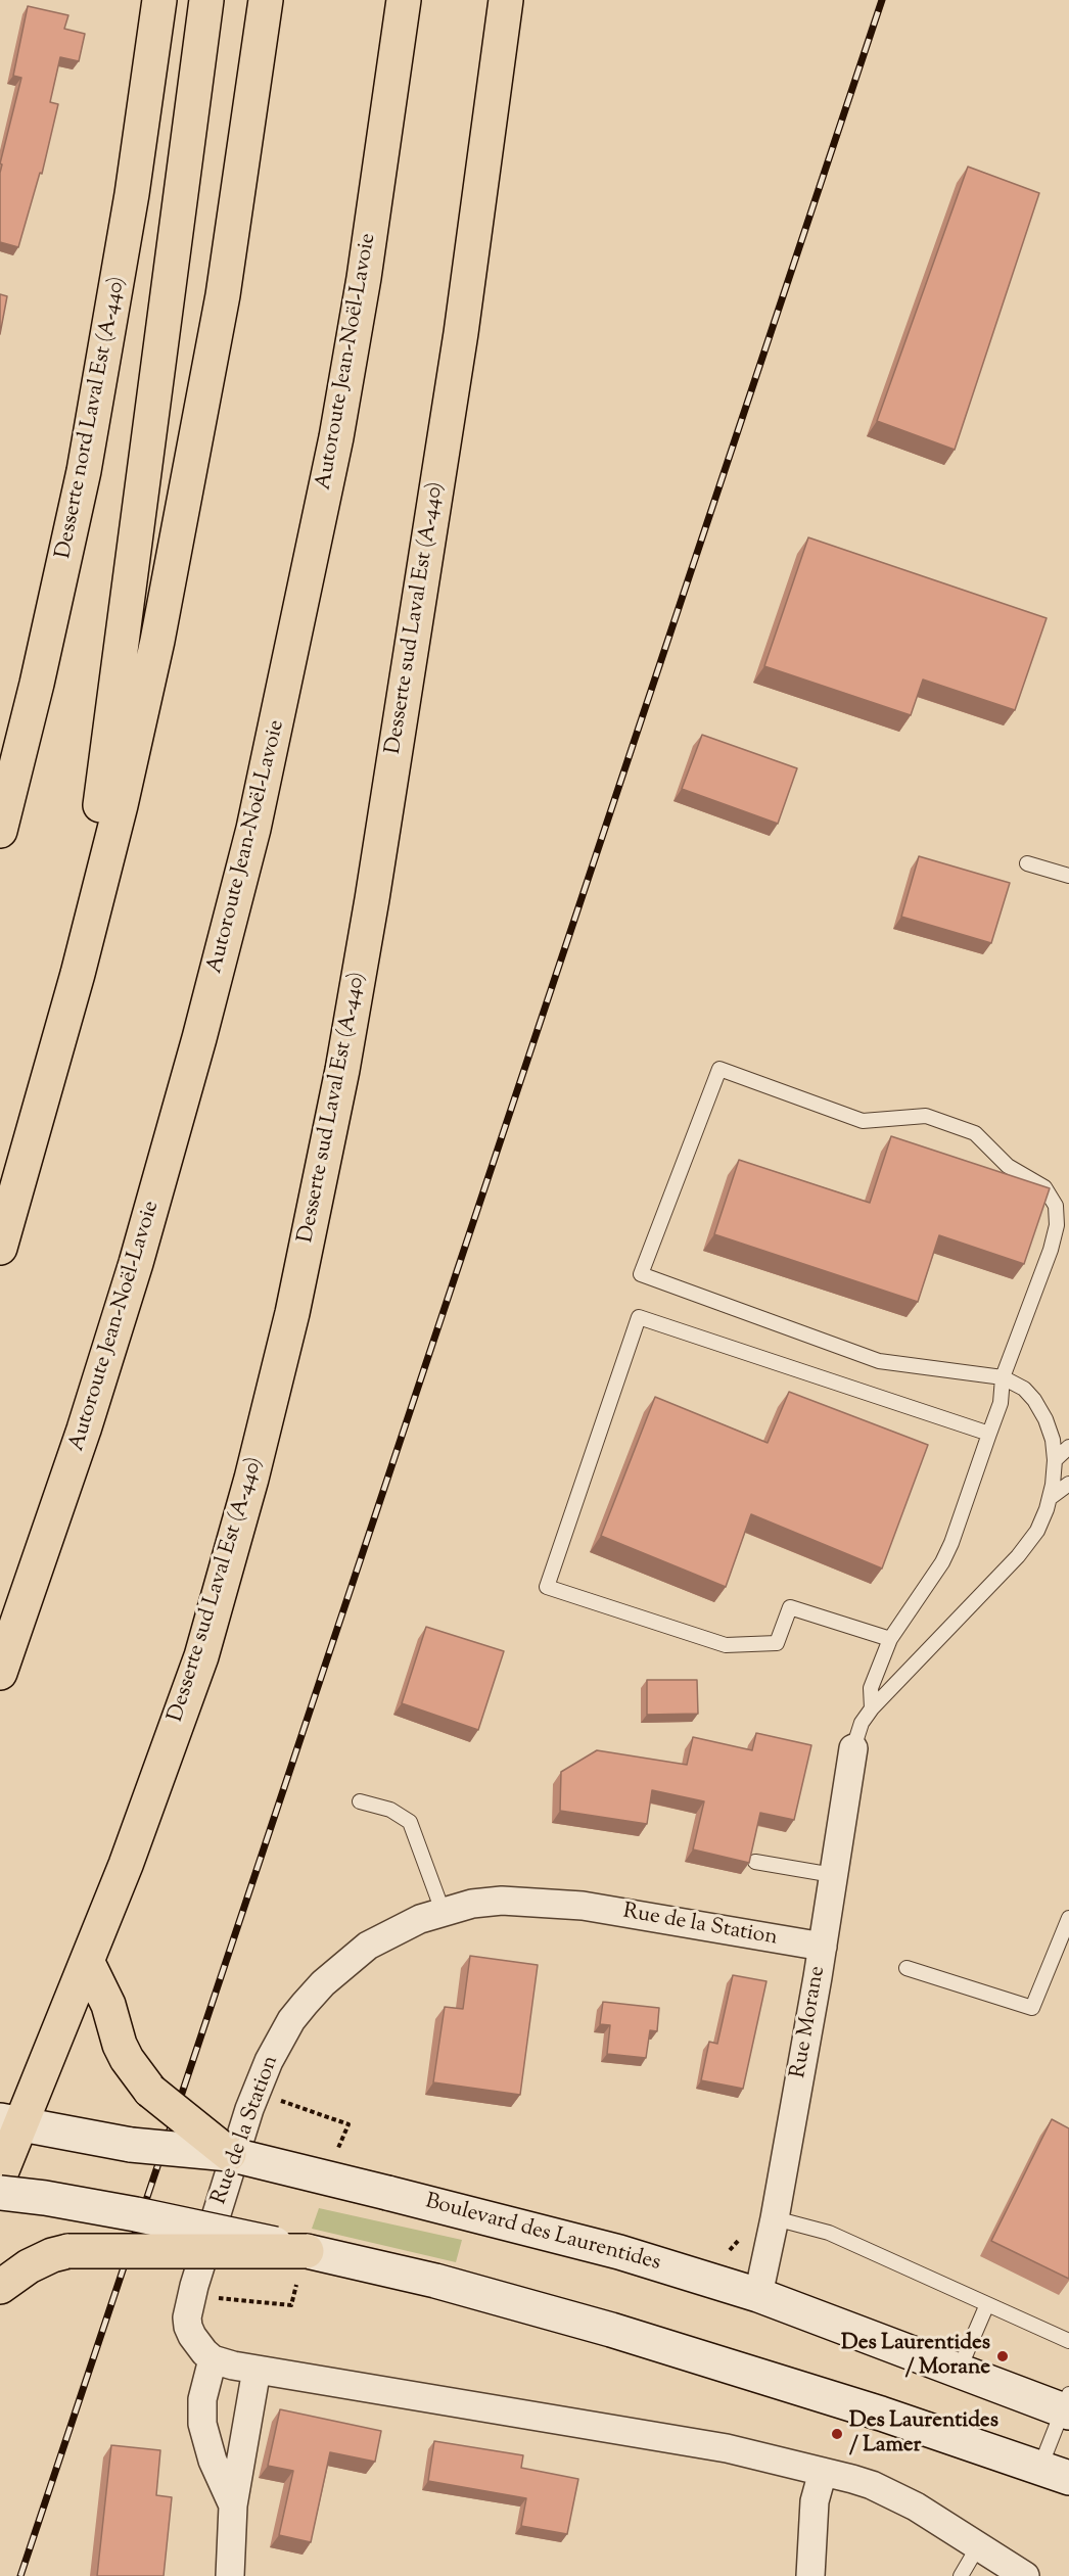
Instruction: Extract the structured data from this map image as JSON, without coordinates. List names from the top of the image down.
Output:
{
  "streets": {
    "main road": [
      "Autoroute Jean-Noël-Lavoie",
      "Desserte nord Laval Est (A-440)",
      "Desserte sud Laval Est (A-440)",
      "Boulevard des Laurentides"
    ],
    "street": ["Rue de la Station", "Rue Morane"]
  },
  "crossings": [
    ["Desserte sud Laval Est (A-440)", "Boulevard des Laurentides"],
    ["Rue de la Station", "Rue Morane"],
    ["Rue Morane", "Boulevard des Laurentides"]
  ],
  "places": ["Des Laurentides / Morane", "Des Laurentides / Lamer"]
}
